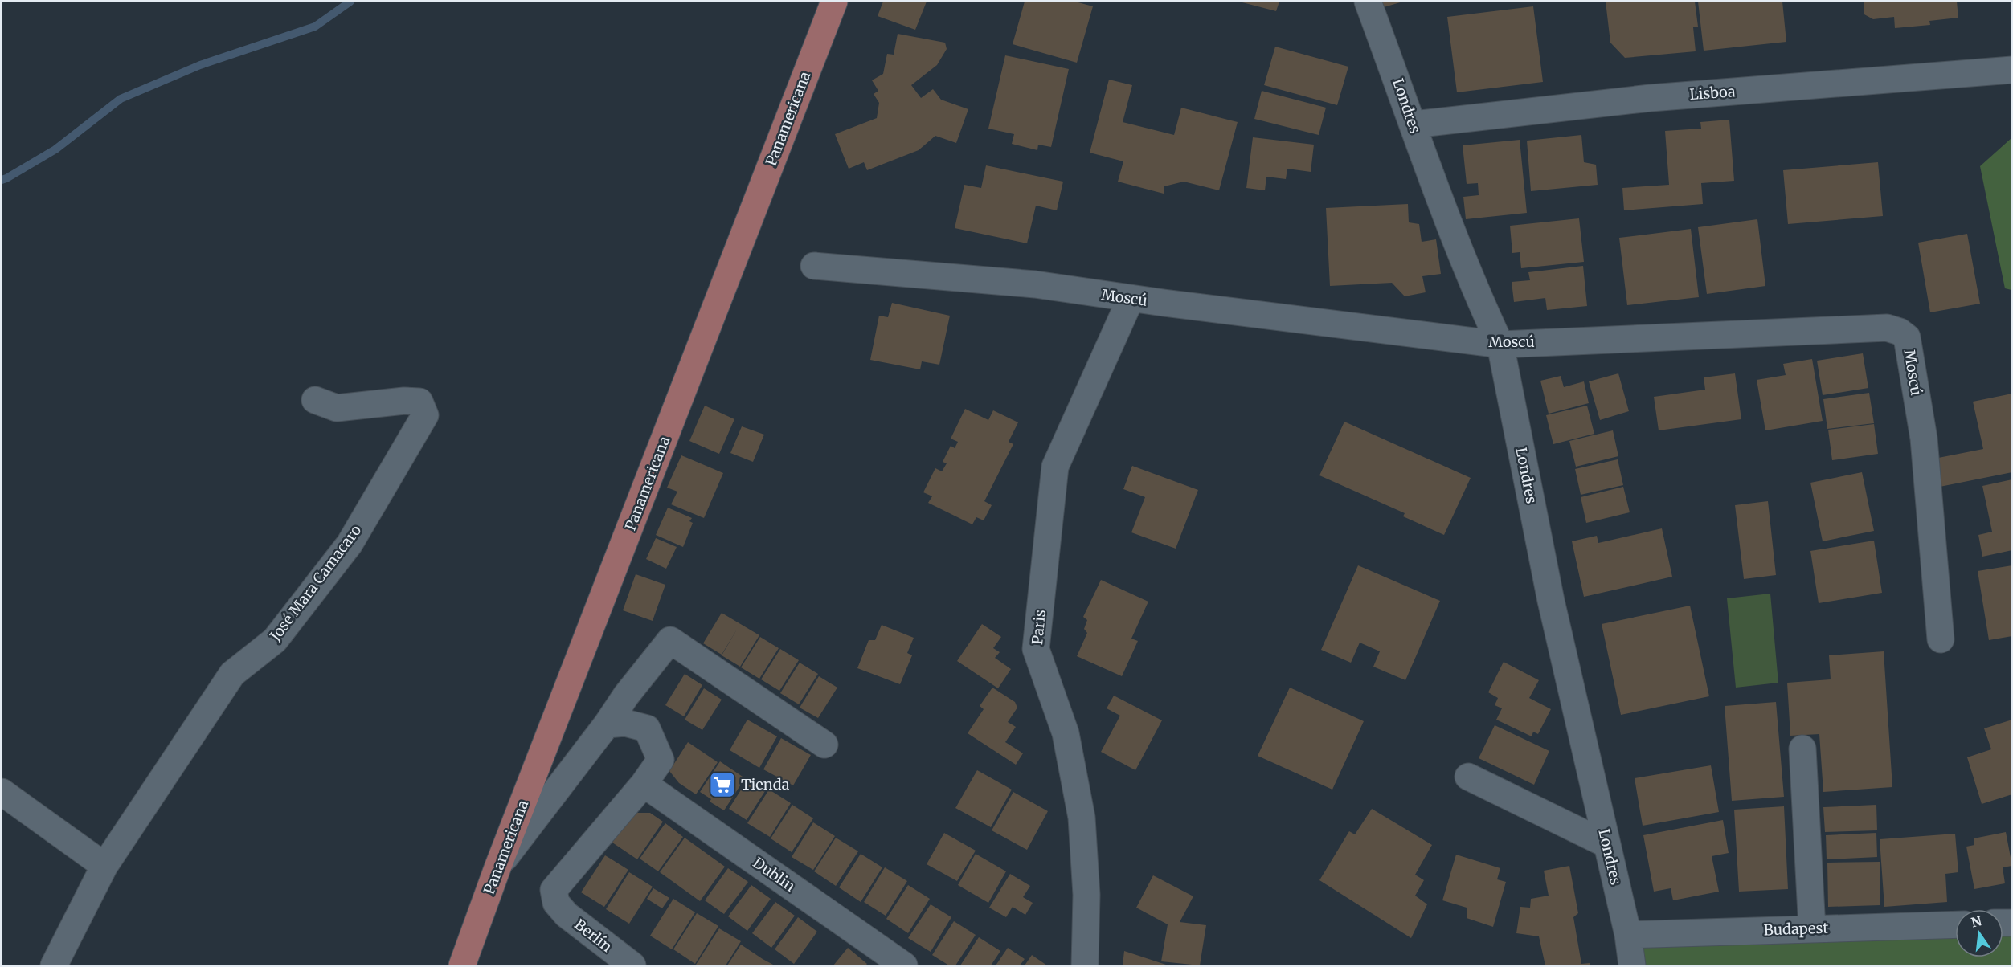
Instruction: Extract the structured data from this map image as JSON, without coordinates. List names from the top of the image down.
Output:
{
  "streets": {
    "main road": ["Panamericana"],
    "street": [
      "Lisboa",
      "Londres",
      "Moscú",
      "José Mara Camacaro",
      "Paris",
      "Dublin",
      "Budapest",
      "Berlín"
    ]
  },
  "crossings": [
    ["Lisboa", "Londres"],
    ["Londres", "Moscú"],
    ["Londres", "Budapest"],
    ["Moscú", "Paris"],
    ["Dublin", "Berlín"]
  ],
  "places": {
    "supermarket": ["Tienda"]
  },
  "north": "top"
}
